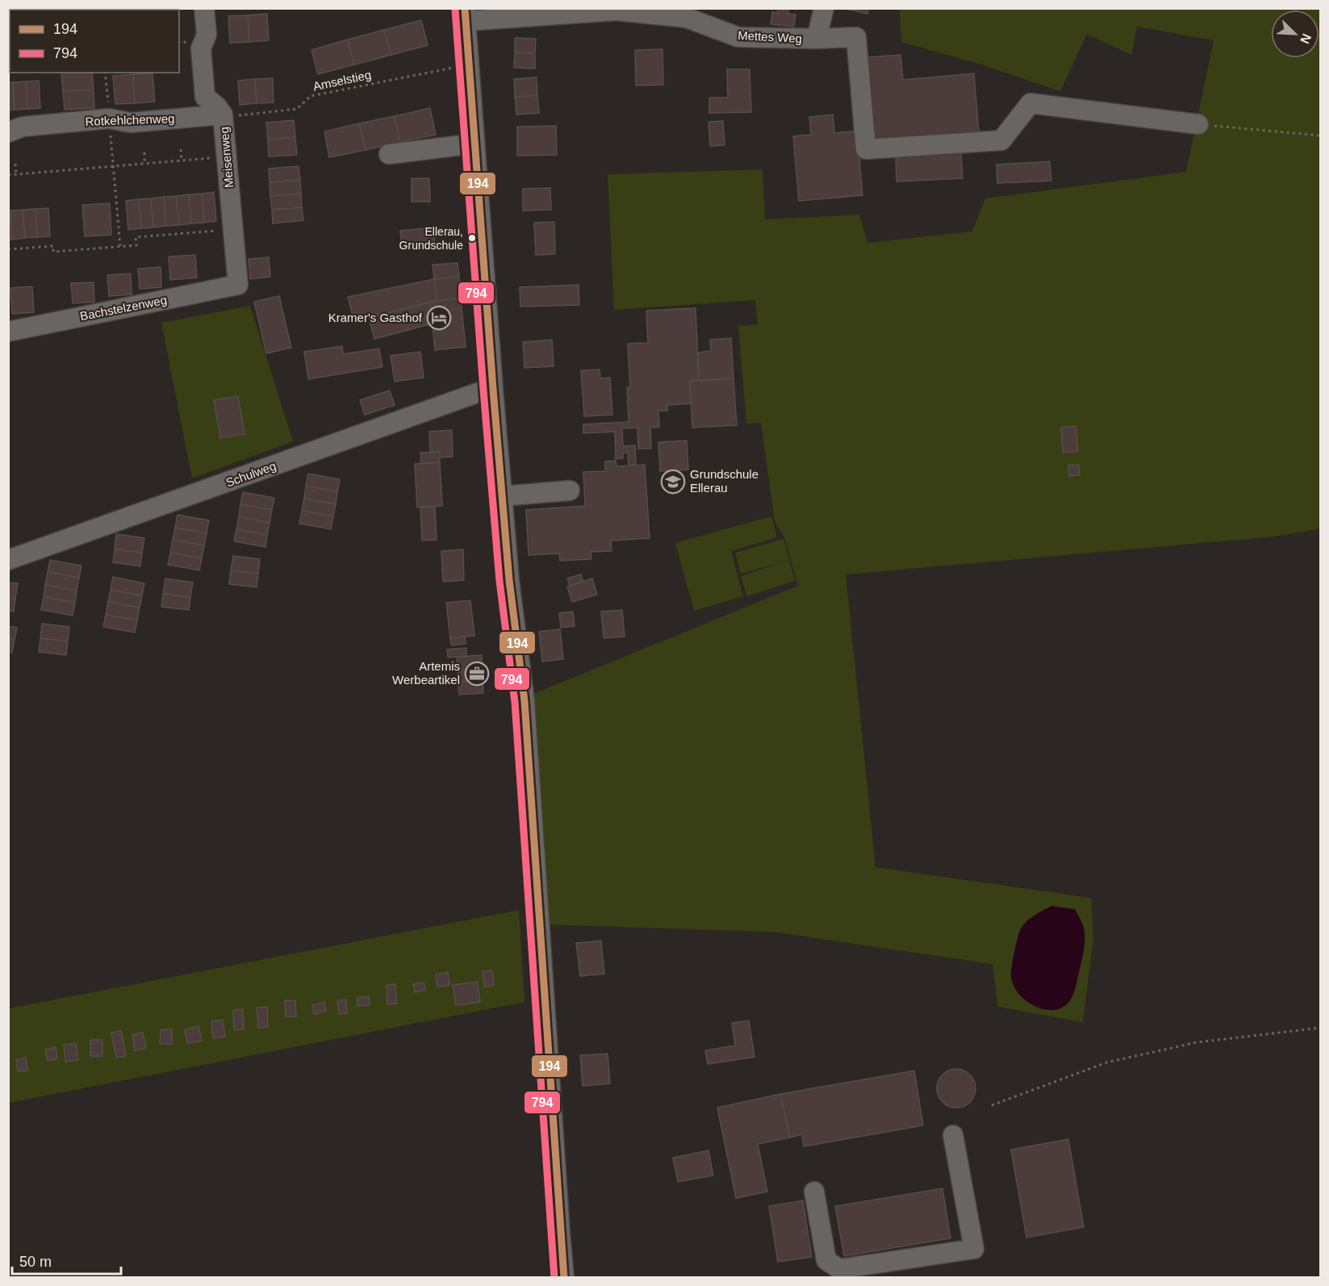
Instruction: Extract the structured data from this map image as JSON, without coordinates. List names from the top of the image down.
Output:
{
  "streets": {
    "street": [
      "Mettes Weg",
      "Rotkehlchenweg",
      "Meisenweg",
      "Bachstelzenweg",
      "Schulweg"
    ],
    "path": ["Amselstieg"]
  },
  "crossings": [
    ["Amselstieg", "Rotkehlchenweg"],
    ["Amselstieg", "Meisenweg"],
    ["Rotkehlchenweg", "Meisenweg"],
    ["Meisenweg", "Bachstelzenweg"]
  ],
  "places": {
    "other": ["Ellerau, Grundschule"],
    "hotel": ["Kramer's Gasthof"],
    "school or university": ["Grundschule Ellerau"],
    "office": ["Artemis Werbeartikel"]
  },
  "lines": ["transit line 194", "transit line 794"],
  "legend": ["194", "794"],
  "scale_bar": "50 m",
  "north": "bottom right"
}
